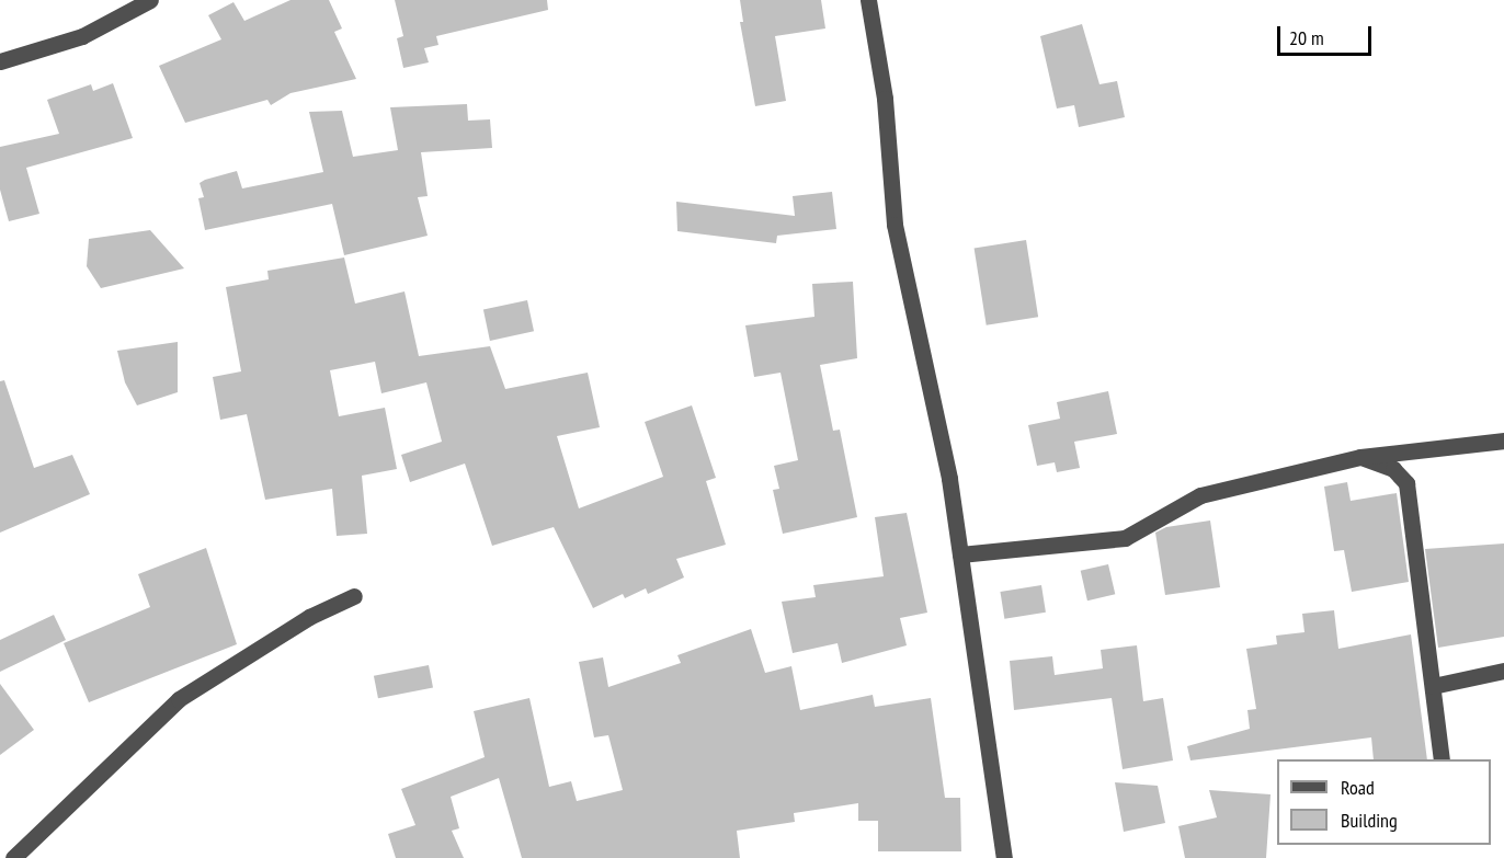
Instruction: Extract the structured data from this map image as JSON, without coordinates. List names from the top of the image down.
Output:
{
  "legend": ["Road", "Building"],
  "scale_bar": "20 m"
}
